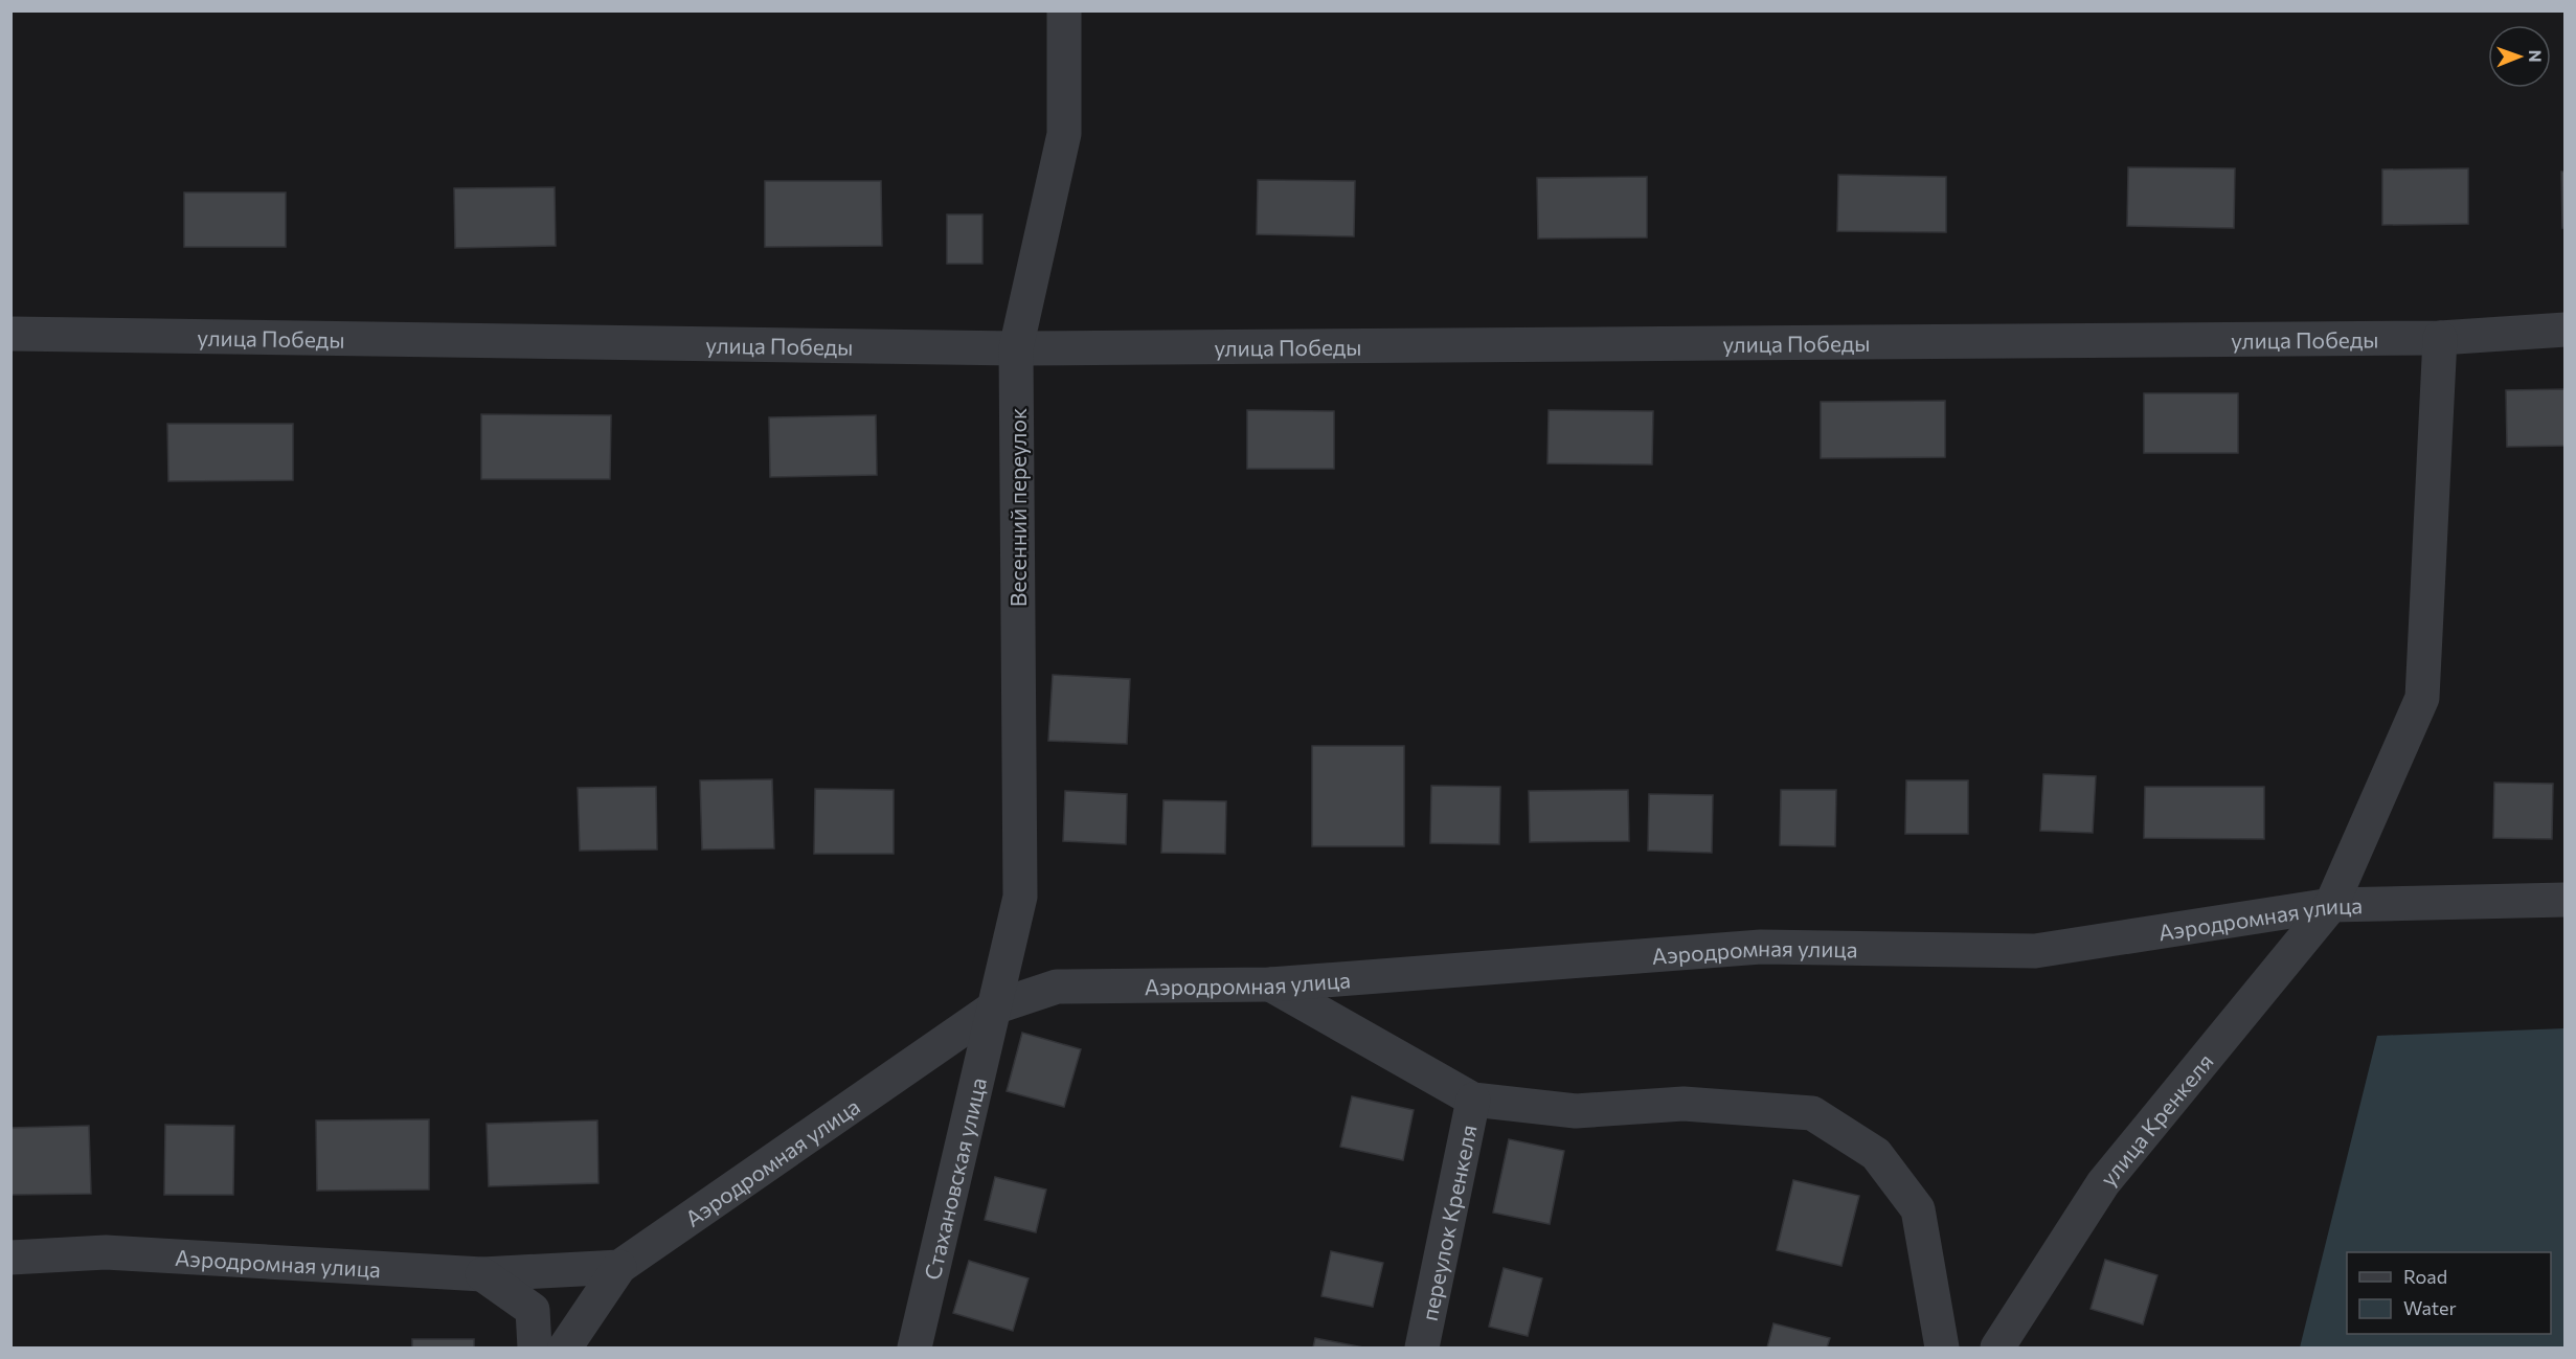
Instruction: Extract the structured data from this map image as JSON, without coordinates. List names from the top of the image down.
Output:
{
  "streets": {
    "street": [
      "улица Победы",
      "Весенний переулок",
      "Аэродромная улица",
      "улица Кренкеля",
      "Стахановская улица",
      "переулок Кренкеля"
    ]
  },
  "crossings": [
    ["улица Победы", "Весенний переулок"],
    ["улица Победы", "улица Кренкеля"],
    ["Весенний переулок", "Аэродромная улица"],
    ["Весенний переулок", "Стахановская улица"],
    ["Аэродромная улица", "улица Кренкеля"],
    ["Аэродромная улица", "Стахановская улица"]
  ],
  "legend": ["Road", "Water"],
  "north": "right"
}
